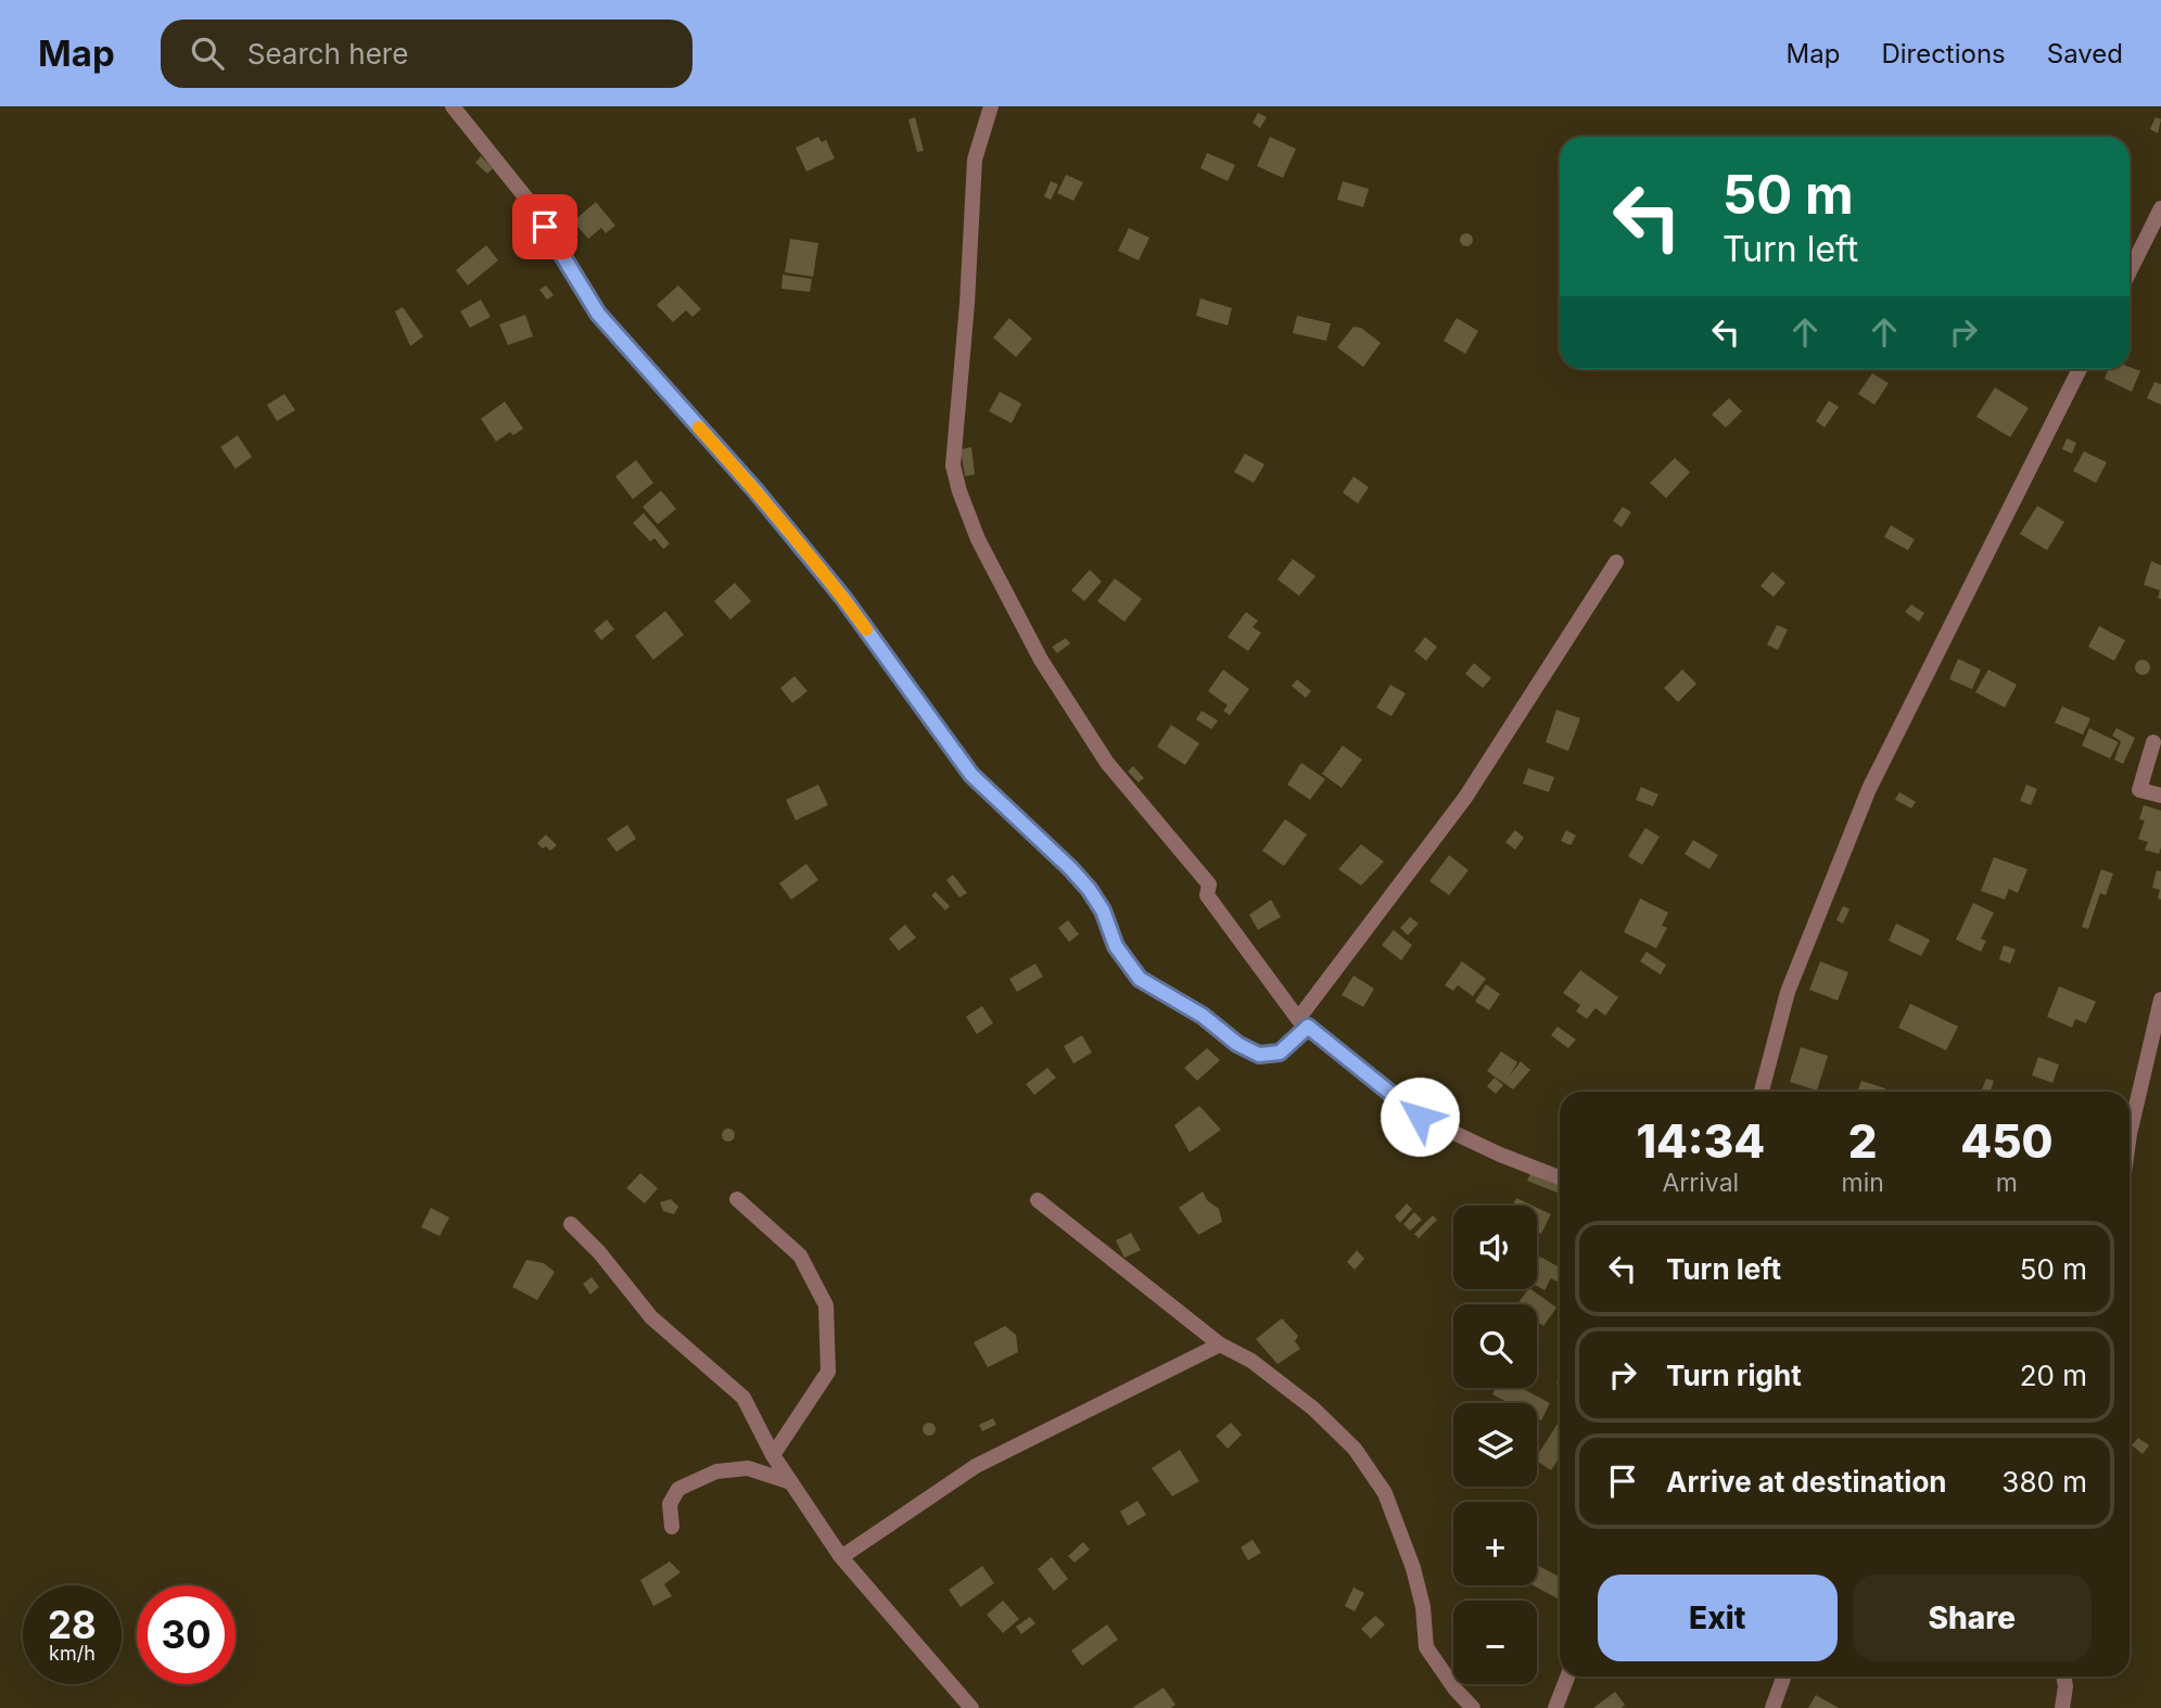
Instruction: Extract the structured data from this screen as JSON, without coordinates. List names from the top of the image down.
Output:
{
  "page": {
    "header": "Map",
    "search": "Search here",
    "nav": ["Map", "Directions", "Saved"],
    "turn": ["50 m", "Turn left"],
    "eta": [
      "14:34",
      "Arrival",
      "2",
      "min",
      "450",
      "m"
    ],
    "map_buttons": ["+", "−"],
    "list": [
      {
        "name": "Turn left",
        "value": "50 m"
      },
      {
        "name": "Turn right",
        "value": "20 m"
      },
      {
        "name": "Arrive at destination",
        "value": "380 m"
      }
    ],
    "buttons": ["Exit", "Share"],
    "speed": "28 km/h",
    "limit": "30"
  }
}
